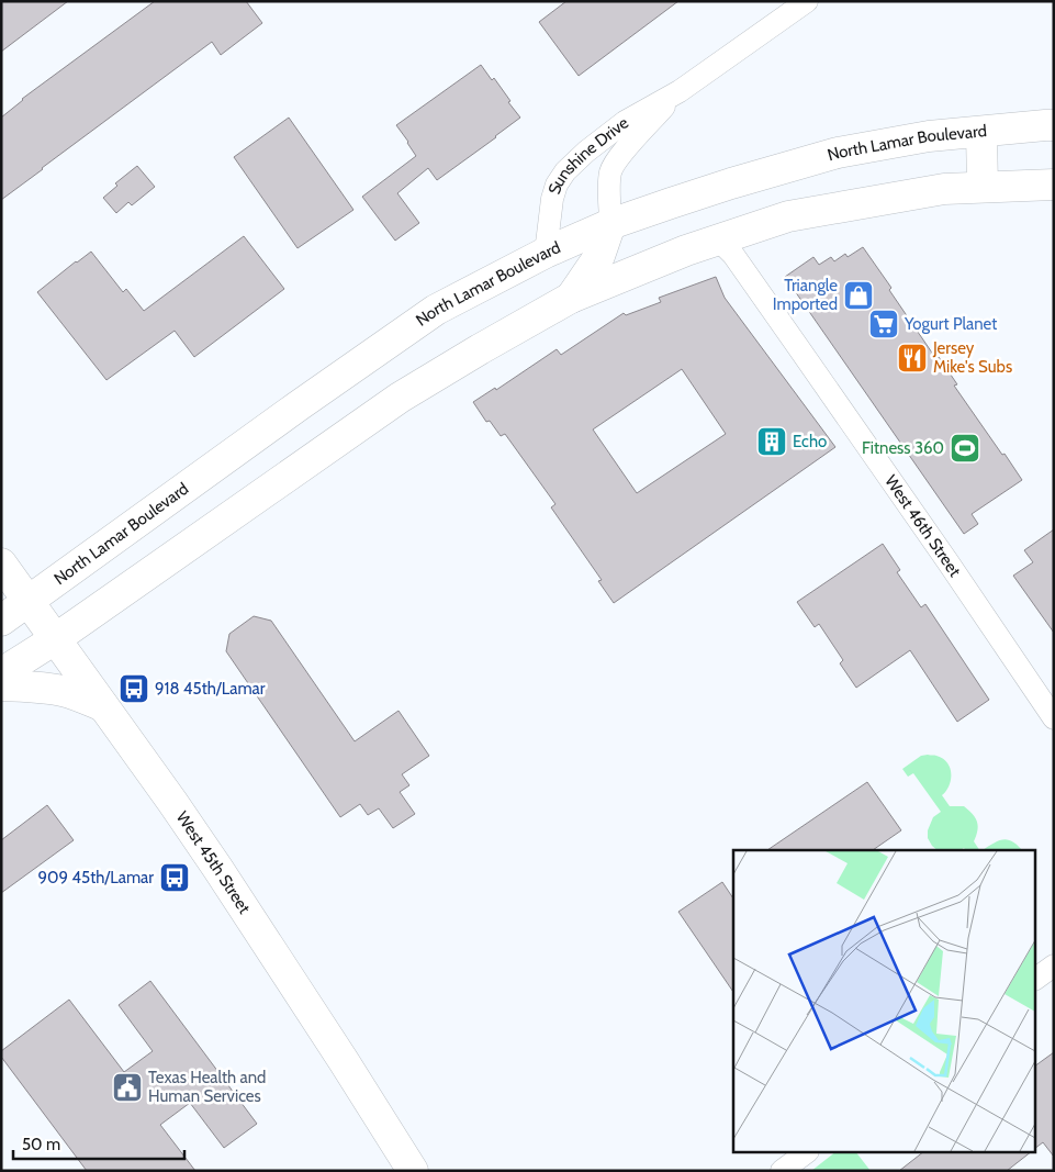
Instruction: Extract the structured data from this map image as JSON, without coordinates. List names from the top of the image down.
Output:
{
  "streets": {
    "main road": ["North Lamar Boulevard", "West 45th Street"],
    "street": ["Sunshine Drive", "West 46th Street"]
  },
  "crossings": [
    ["North Lamar Boulevard", "Sunshine Drive"],
    ["North Lamar Boulevard", "West 45th Street"]
  ],
  "places": {
    "shop": ["Triangle Imported"],
    "supermarket": ["Yogurt Planet"],
    "restaurant": ["Jersey Mike's Subs"],
    "building": ["Echo"],
    "sports": ["Fitness 360"],
    "bus stop": ["918 45th/Lamar", "909 45th/Lamar"],
    "public building": ["Texas Health and Human Services"]
  },
  "scale_bar": "50 m"
}
